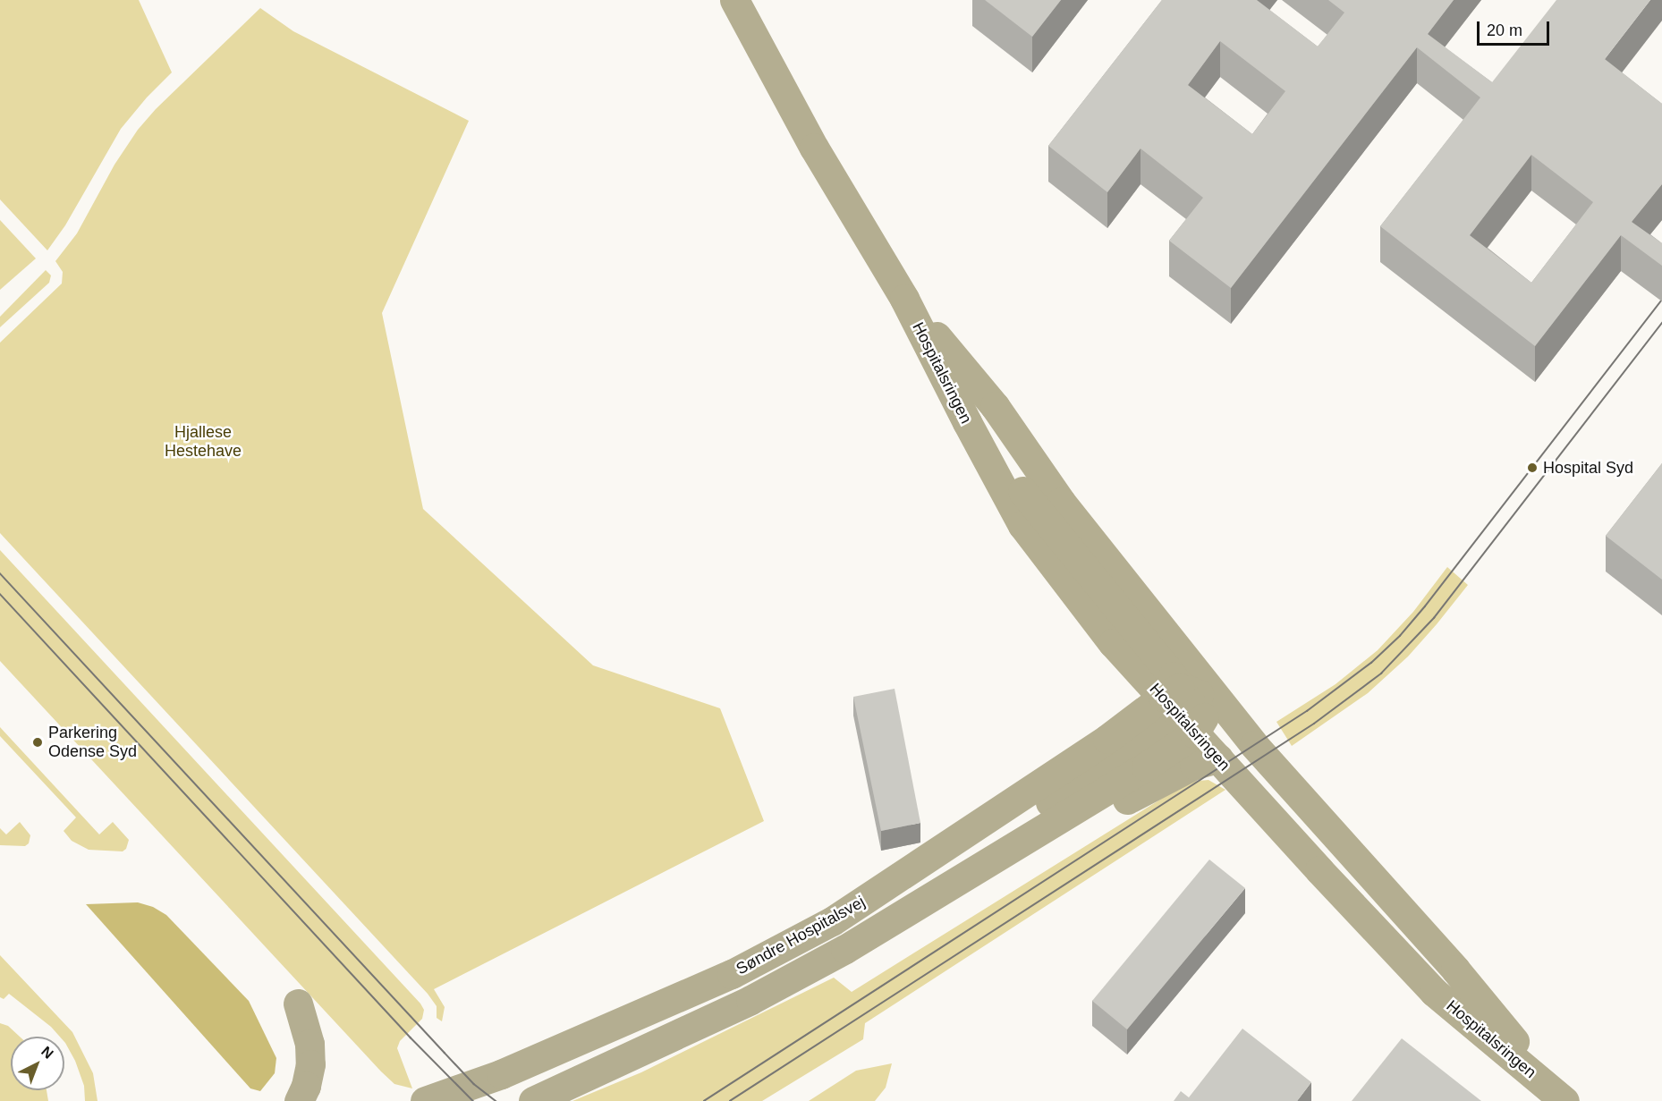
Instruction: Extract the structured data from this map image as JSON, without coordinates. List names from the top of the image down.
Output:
{
  "streets": {
    "street": ["Hospitalsringen", "Søndre Hospitalsvej"]
  },
  "crossings": [
    ["Hospitalsringen", "Søndre Hospitalsvej"]
  ],
  "parks": ["Hjallese Hestehave"],
  "places": ["Hospital Syd", "Parkering Odense Syd"],
  "scale_bar": "20 m",
  "north": "top right"
}
